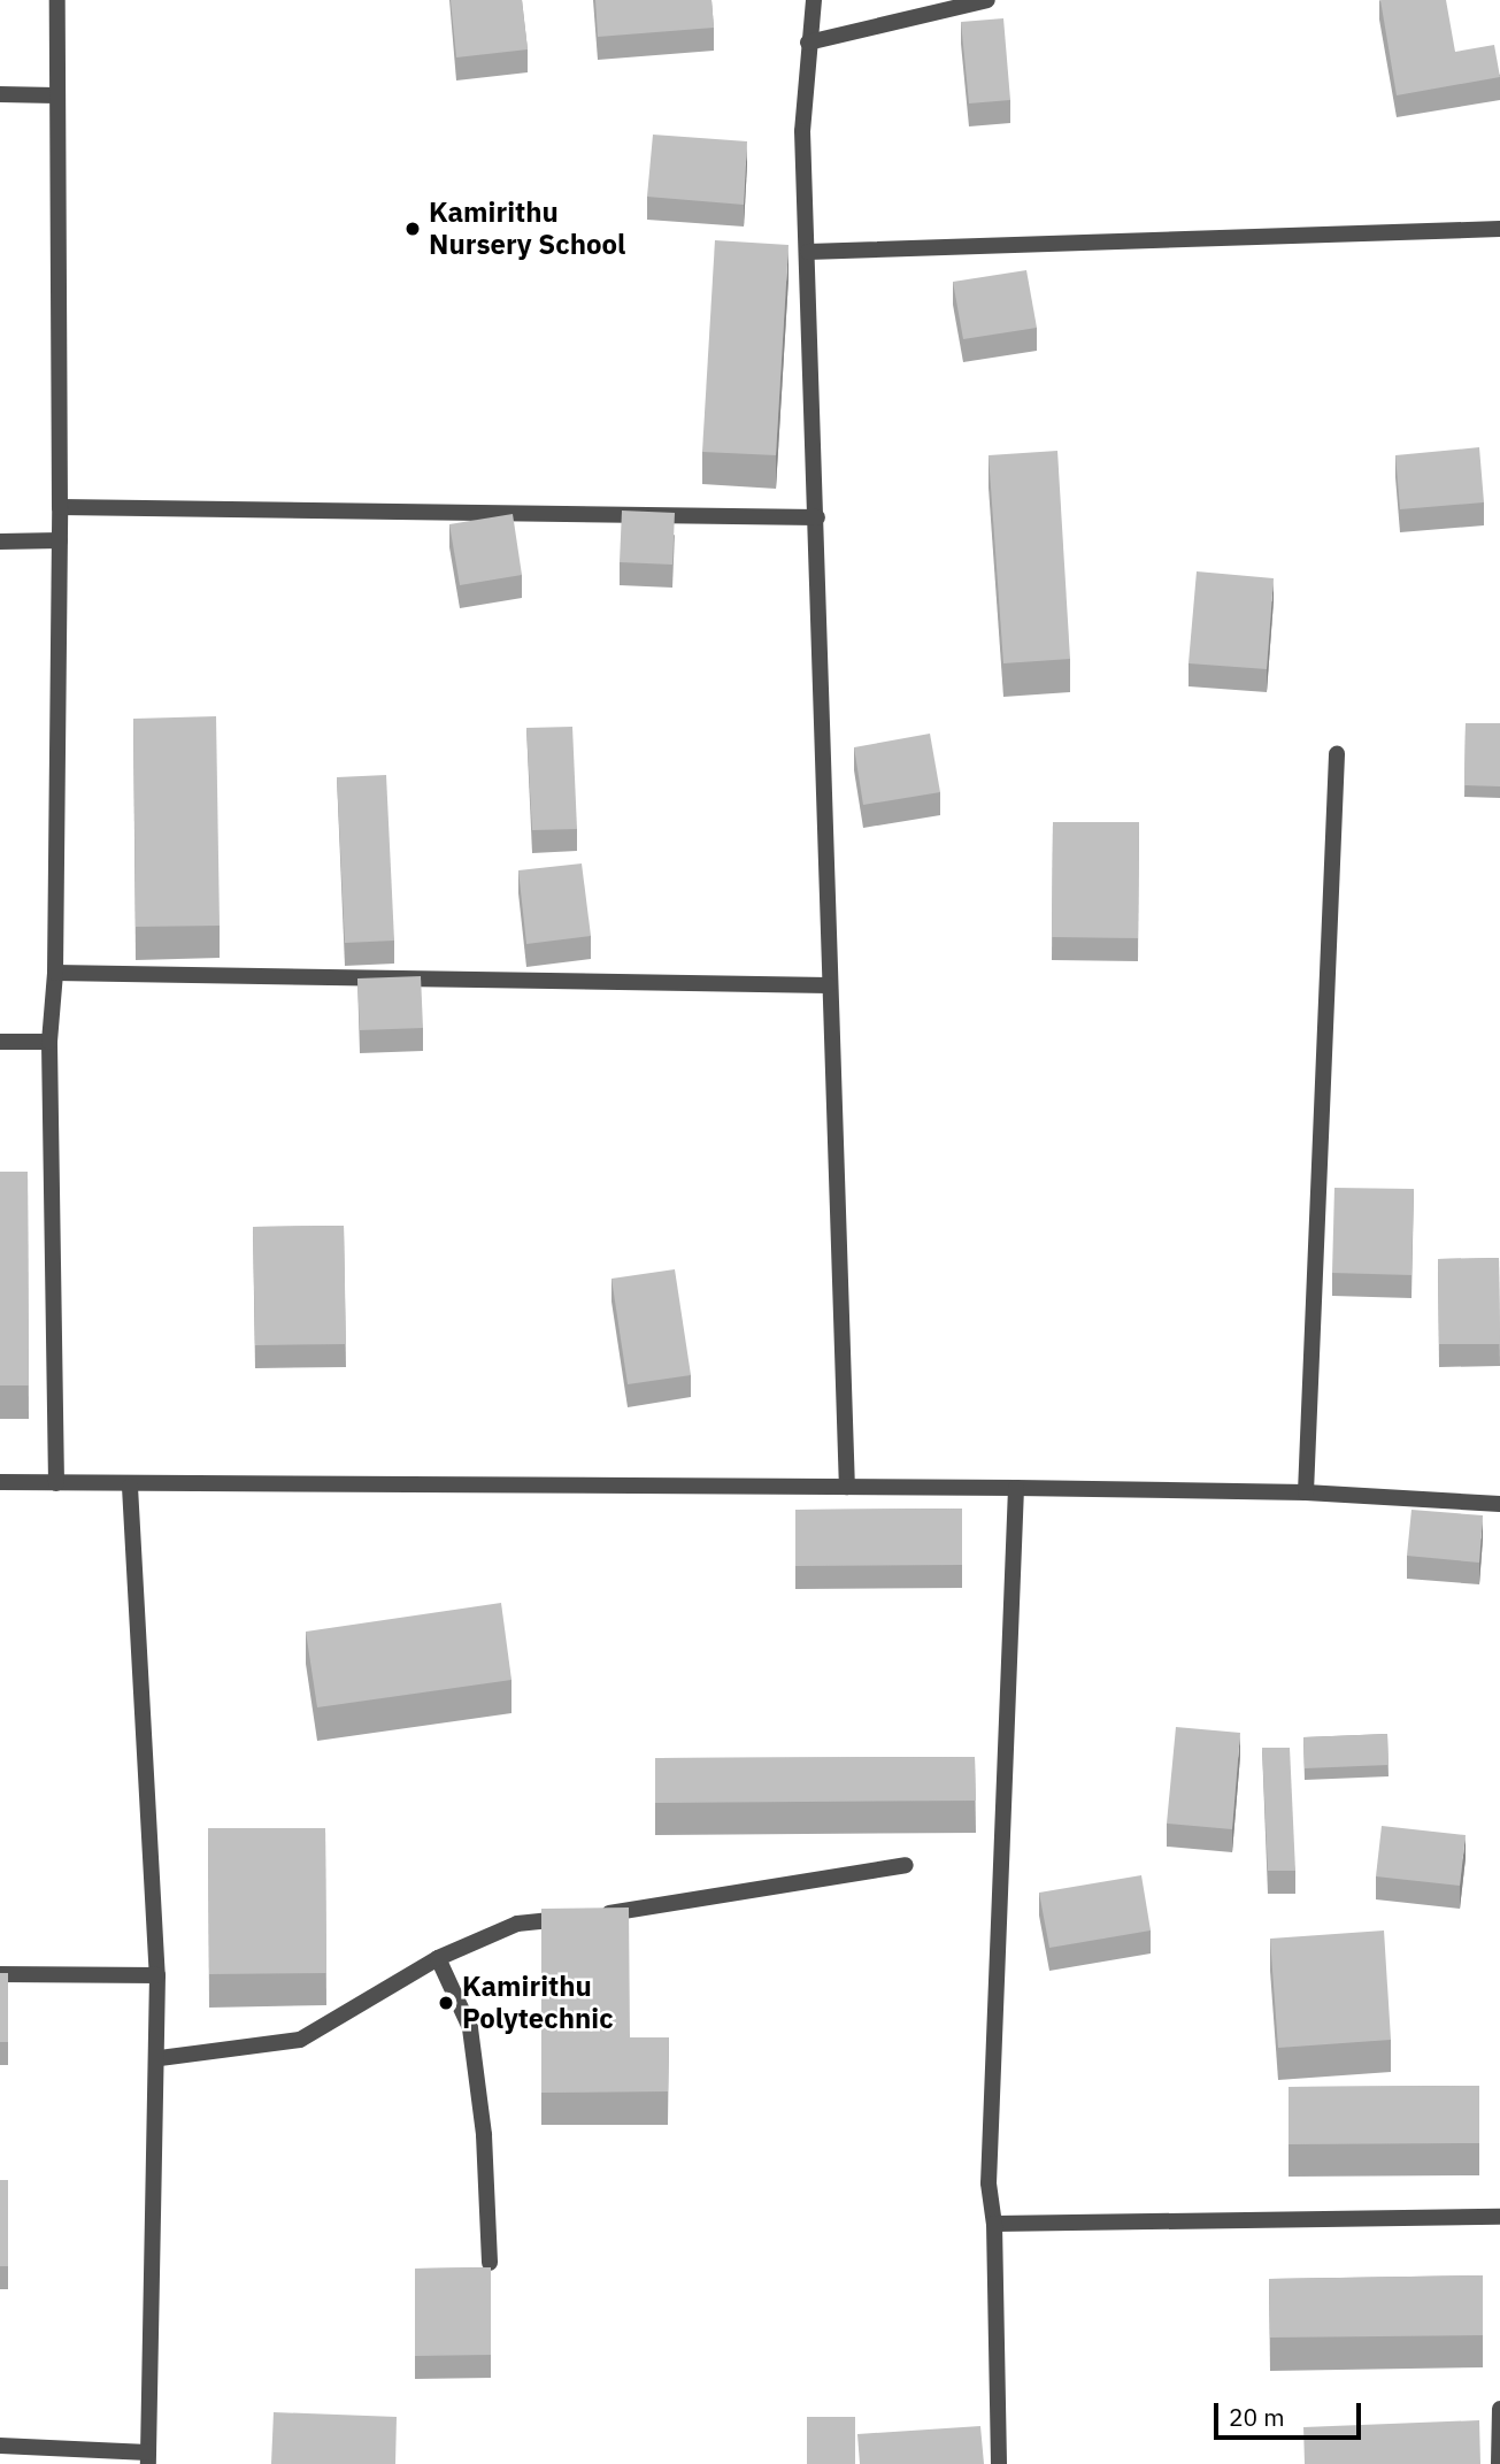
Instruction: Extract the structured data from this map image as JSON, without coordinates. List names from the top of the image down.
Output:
{
  "places": ["Kamirithu Nursery School", "Kamirithu Polytechnic"],
  "scale_bar": "20 m"
}
